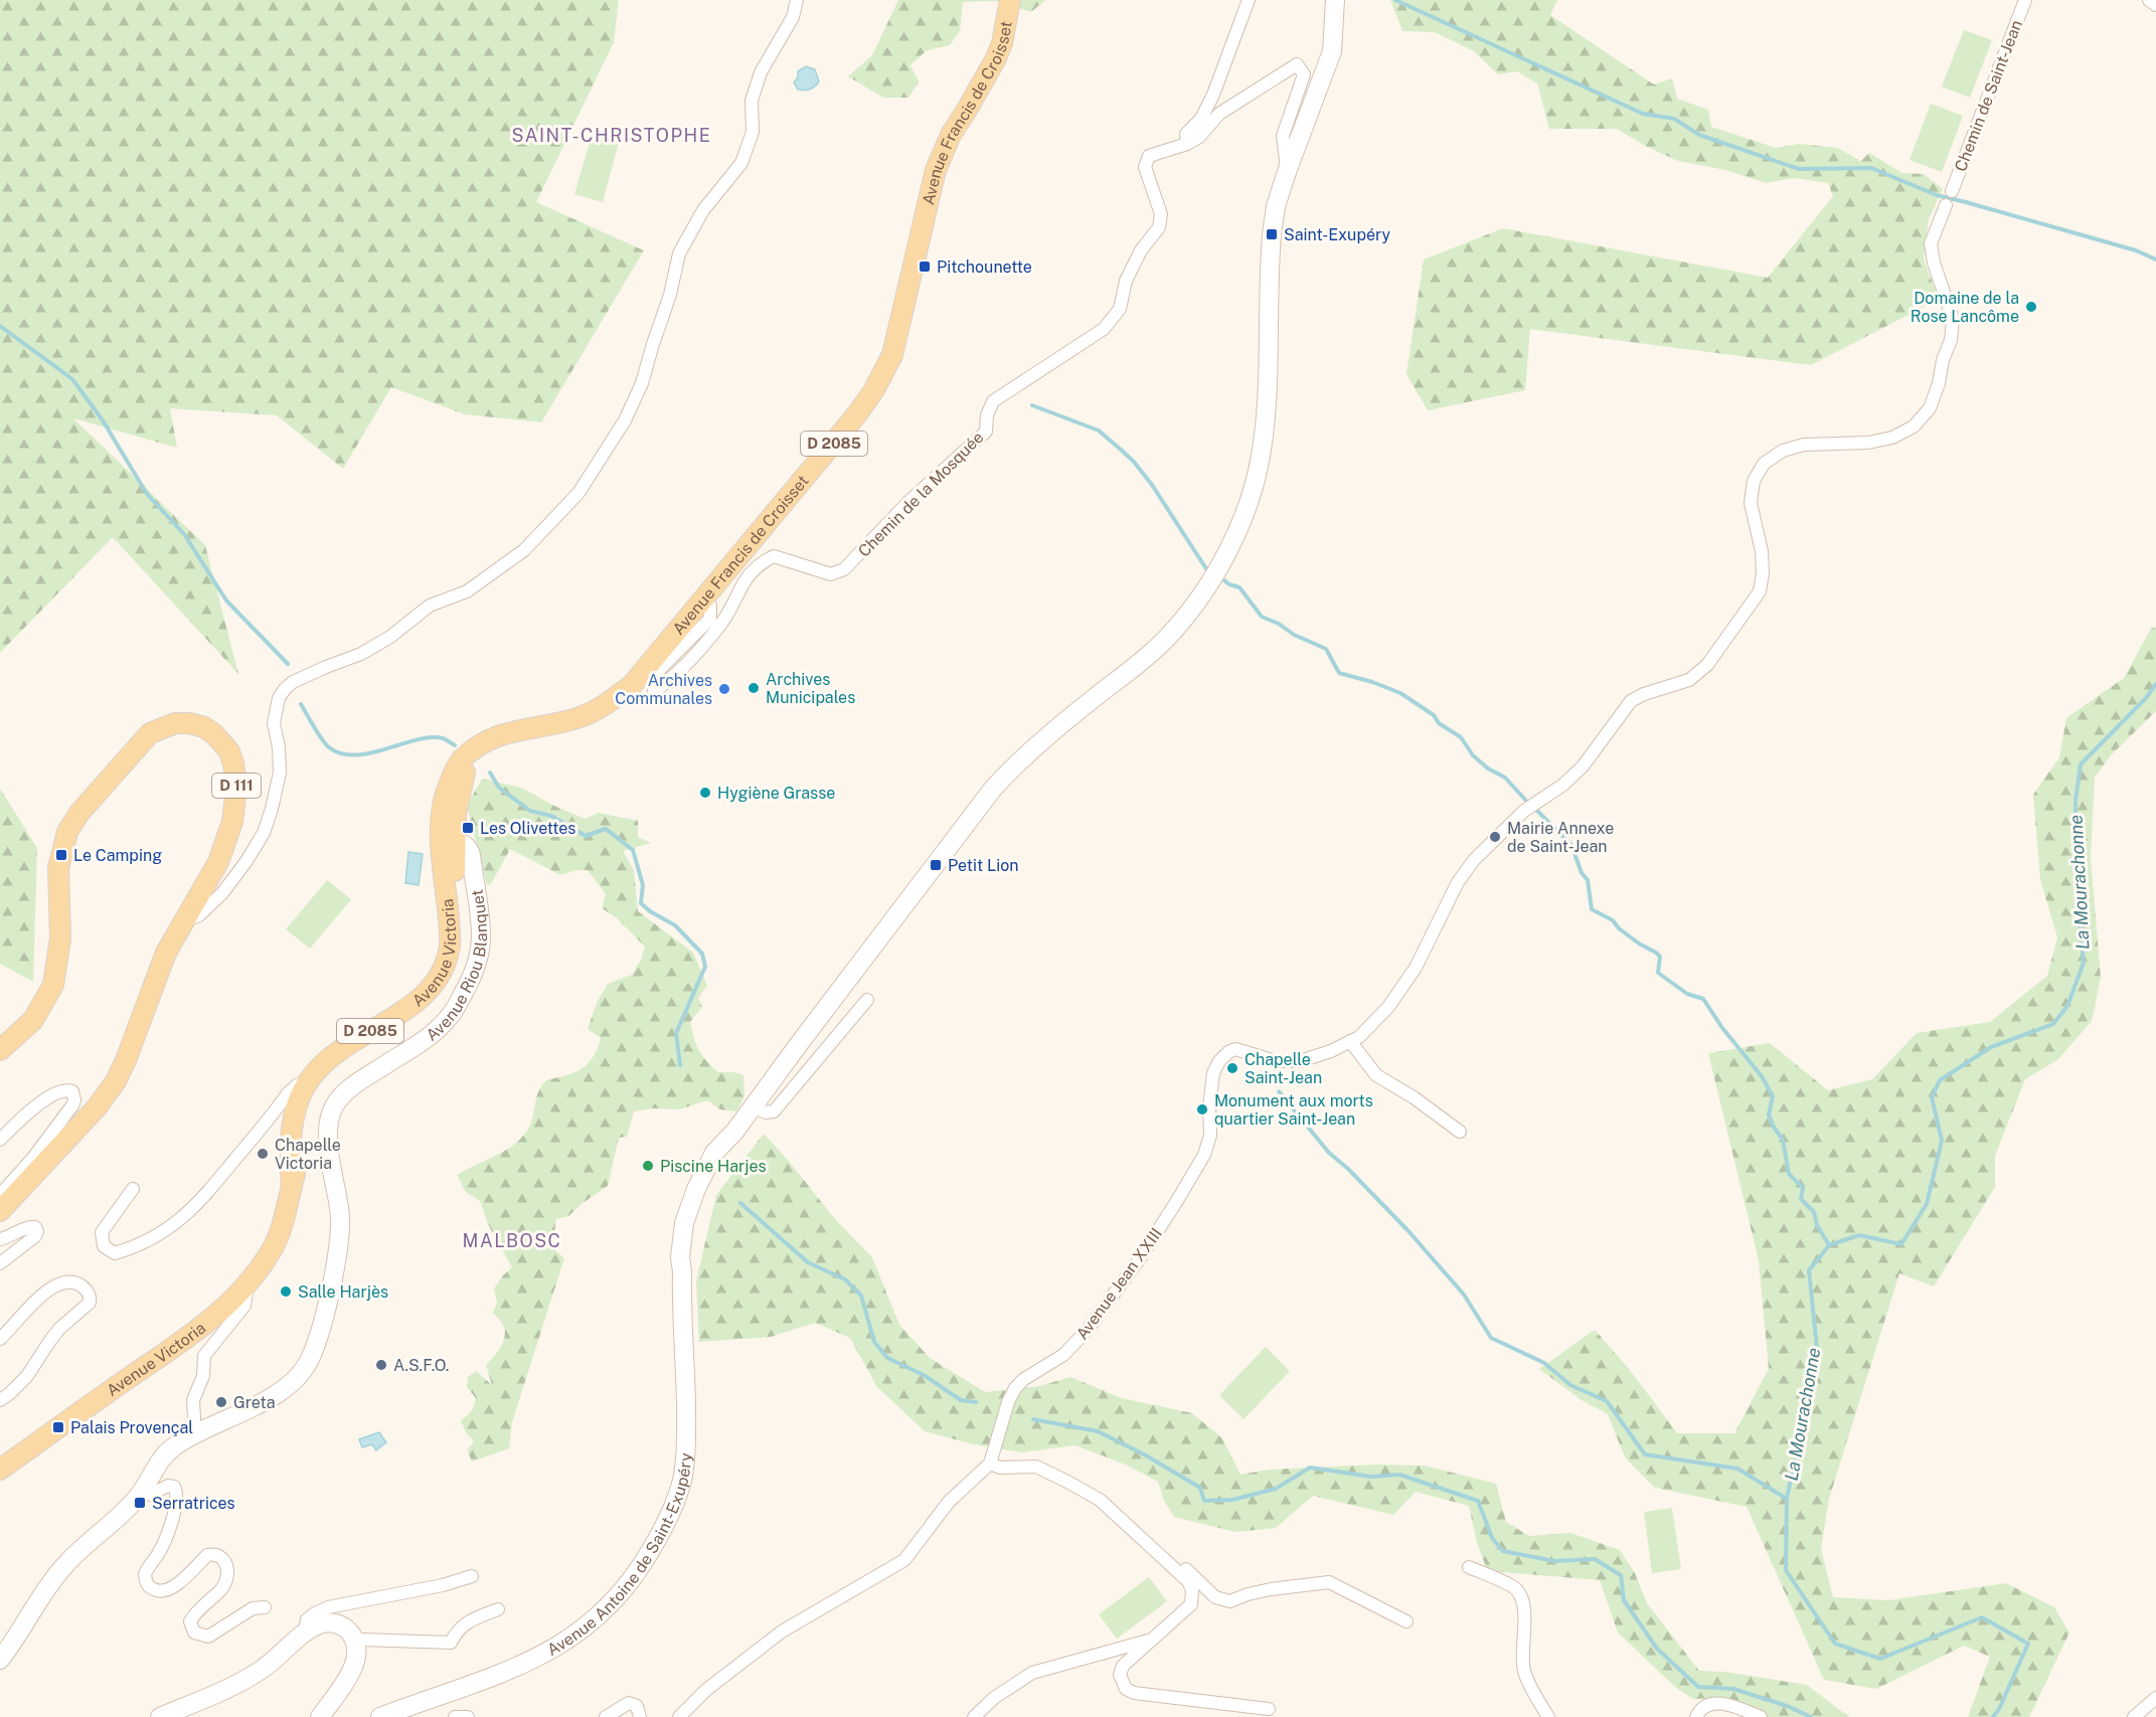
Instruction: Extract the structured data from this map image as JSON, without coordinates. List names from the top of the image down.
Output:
{
  "streets": {
    "main road": [
      "Avenue Francis de Croisset",
      "D 2085",
      "D 111",
      "Avenue Victoria",
      "Avenue Riou Blanquet",
      "Avenue Antoine de Saint-Exupéry"
    ],
    "street": ["Chemin de Saint-Jean", "Chemin de la Mosquée", "Avenue Jean XXIII"]
  },
  "crossings": [
    ["Avenue Francis de Croisset", "D 2085"],
    ["Avenue Francis de Croisset", "Chemin de la Mosquée"],
    ["Avenue Francis de Croisset", "Avenue Victoria"],
    ["Avenue Francis de Croisset", "Avenue Riou Blanquet"],
    ["D 2085", "Avenue Victoria"],
    ["D 2085", "Avenue Riou Blanquet"],
    ["Chemin de la Mosquée", "Avenue Antoine de Saint-Exupéry"],
    ["Avenue Victoria", "Avenue Riou Blanquet"]
  ],
  "districts": ["SAINT-CHRISTOPHE", "MALBOSC"],
  "water": ["La Mourachonne"],
  "places": {
    "transit": [
      "Saint-Exupéry",
      "Pitchounette",
      "Les Olivettes",
      "Le Camping",
      "Petit Lion",
      "Palais Provençal",
      "Serratrices"
    ],
    "other": [
      "Domaine de la Rose Lancôme",
      "Archives Municipales",
      "Archives Communales",
      "Hygiène Grasse",
      "Mairie Annexe de Saint-Jean",
      "Chapelle Saint-Jean",
      "Monument aux morts quartier Saint-Jean",
      "Chapelle Victoria",
      "Piscine Harjes",
      "Salle Harjès",
      "A.S.F.O.",
      "Greta"
    ]
  }
}
